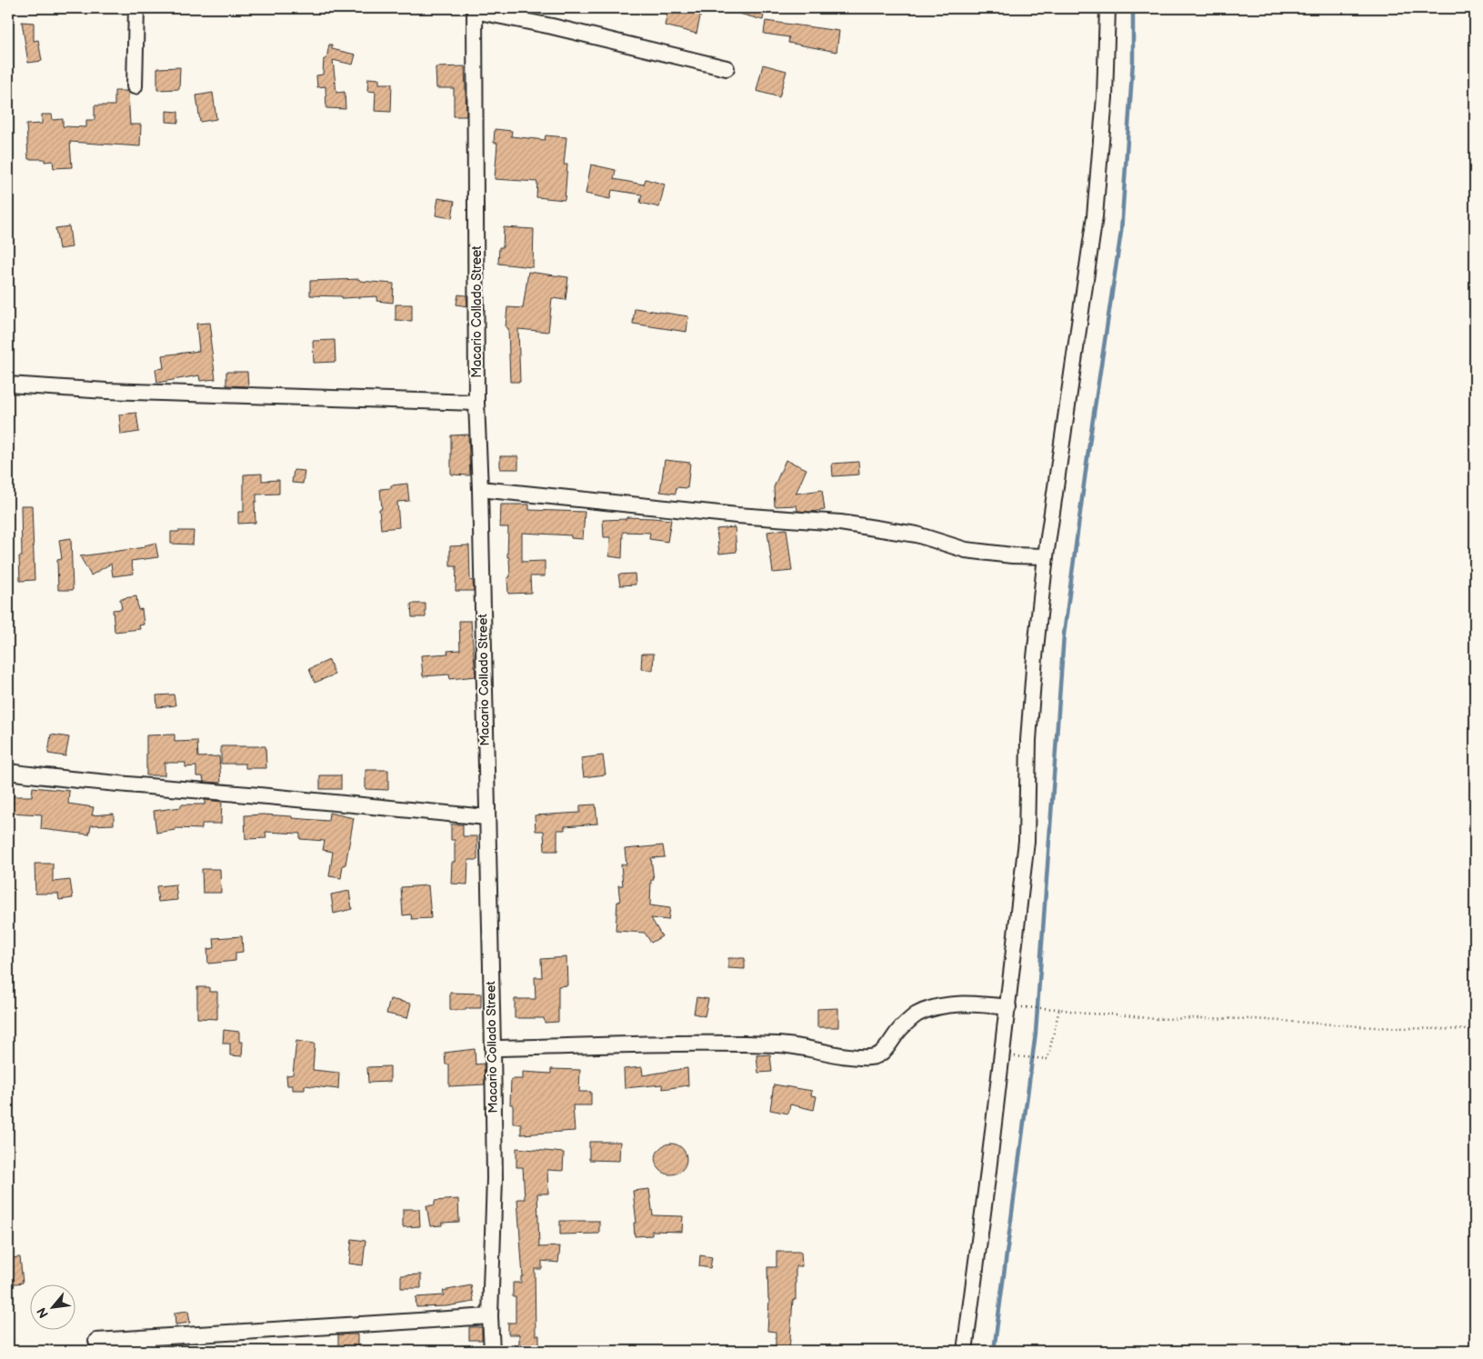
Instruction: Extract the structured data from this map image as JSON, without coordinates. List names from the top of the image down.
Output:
{
  "streets": {
    "street": ["Macario Collado Street"]
  },
  "north": "bottom left"
}
